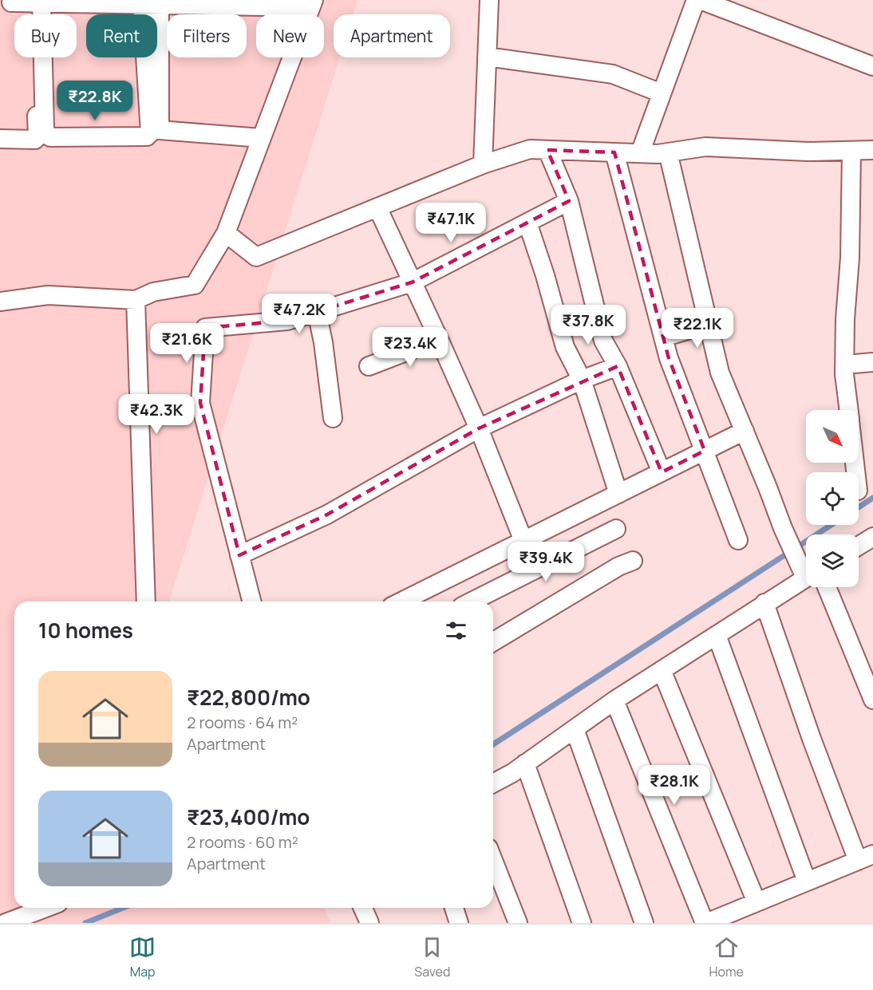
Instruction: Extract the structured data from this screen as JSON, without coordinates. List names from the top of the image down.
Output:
{
  "north": "bottom right",
  "page": {
    "chip": [
      "Buy",
      "Rent",
      "Filters",
      "New",
      "Apartment"
    ],
    "price": [
      "₹22.8K",
      "₹47.1K",
      "₹47.2K",
      "₹37.8K",
      "₹22.1K",
      "₹21.6K",
      "₹23.4K",
      "₹42.3K",
      "₹39.4K",
      "₹28.1K"
    ],
    "heading": "10 homes",
    "list": [
      {
        "name": "₹22,800/mo",
        "note": "2 rooms · 64 m² · Apartment"
      },
      {
        "name": "₹23,400/mo",
        "note": "2 rooms · 60 m² · Apartment"
      }
    ],
    "tabs": ["Map", "Saved", "Home"]
  }
}
